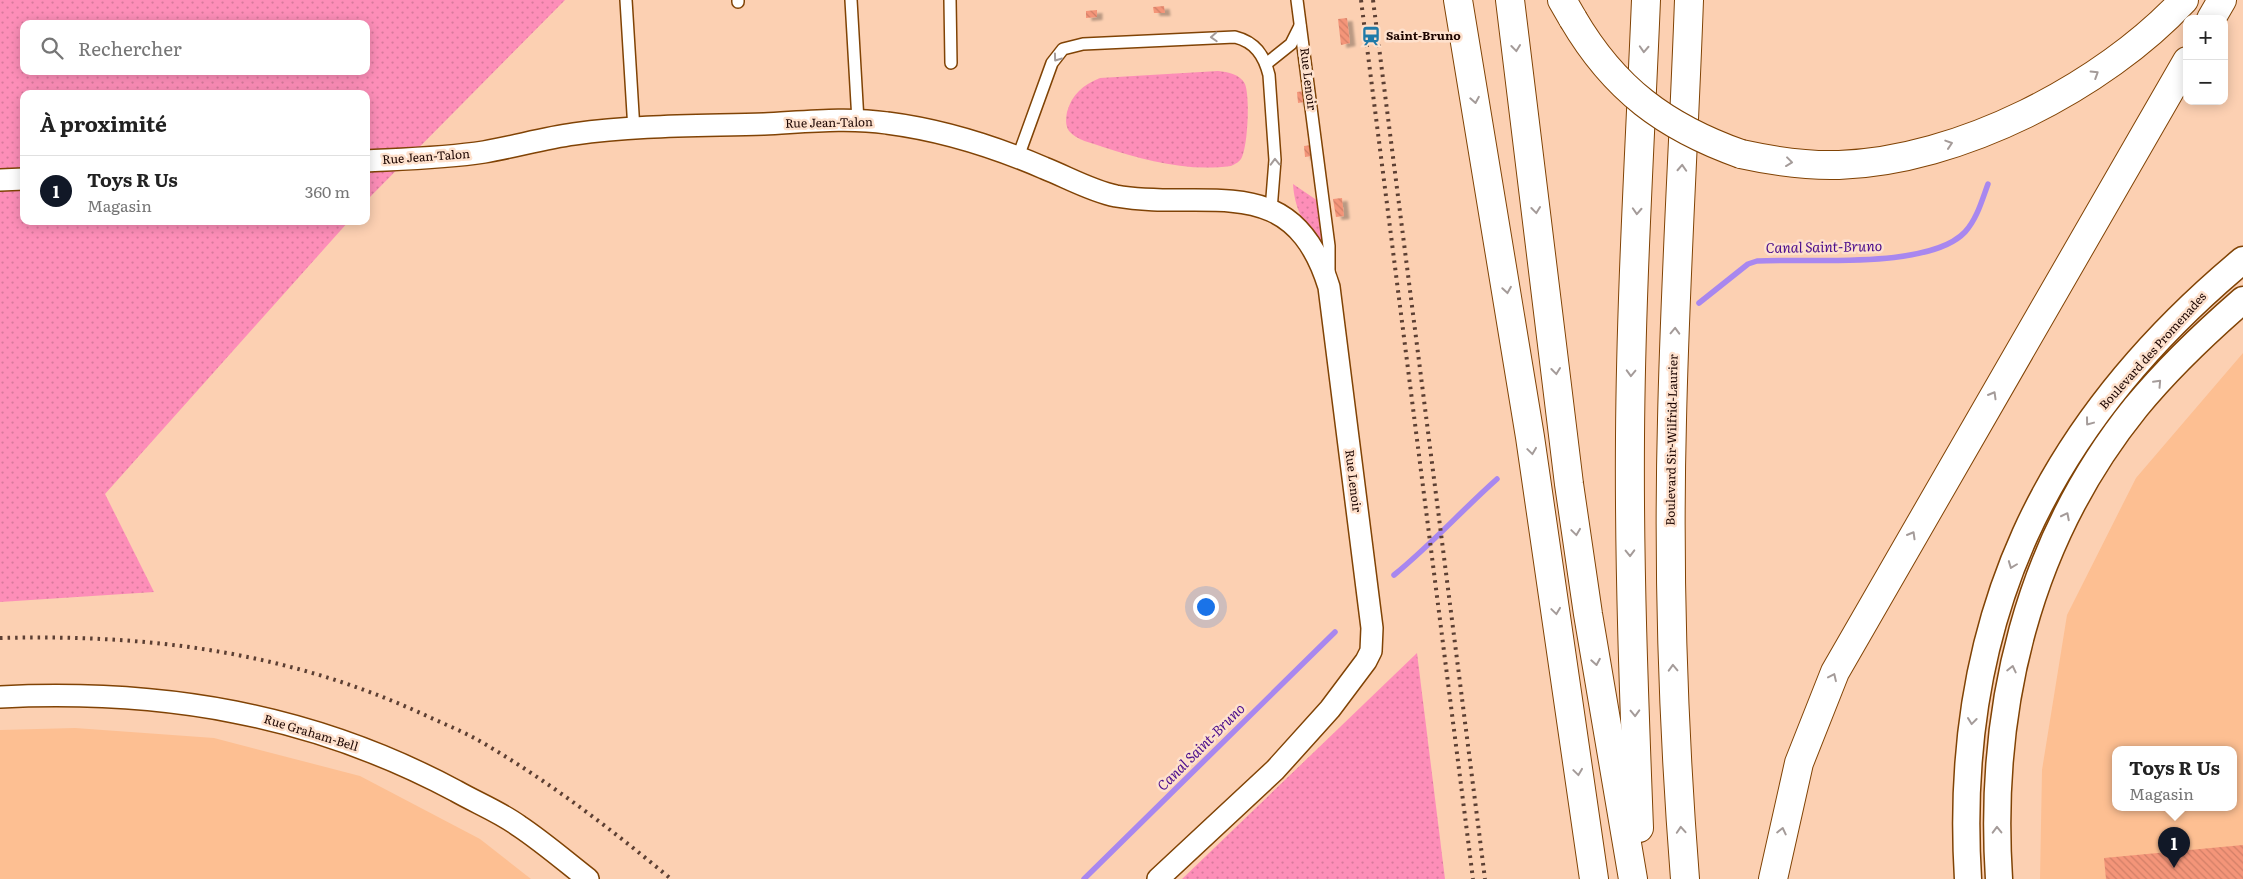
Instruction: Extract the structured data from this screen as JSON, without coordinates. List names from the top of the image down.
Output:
{
  "streets": {
    "highway": ["Boulevard Sir-Wilfrid-Laurier"],
    "street": [
      "Rue Lenoir",
      "Rue Jean-Talon",
      "Boulevard des Promenades",
      "Rue Graham-Bell"
    ]
  },
  "crossings": [
    ["Rue Lenoir", "Rue Jean-Talon"]
  ],
  "water": ["Canal Saint-Bruno"],
  "places": {
    "station": ["Saint-Bruno"]
  },
  "page": {
    "map_buttons": ["+", "−"],
    "search": "Rechercher",
    "heading": "À proximité",
    "list": [
      {
        "mark": "1",
        "name": "Toys R Us",
        "note": "Magasin",
        "value": "360 m"
      }
    ],
    "popup": ["Toys R Us", "Magasin"],
    "pins": "1"
  }
}
